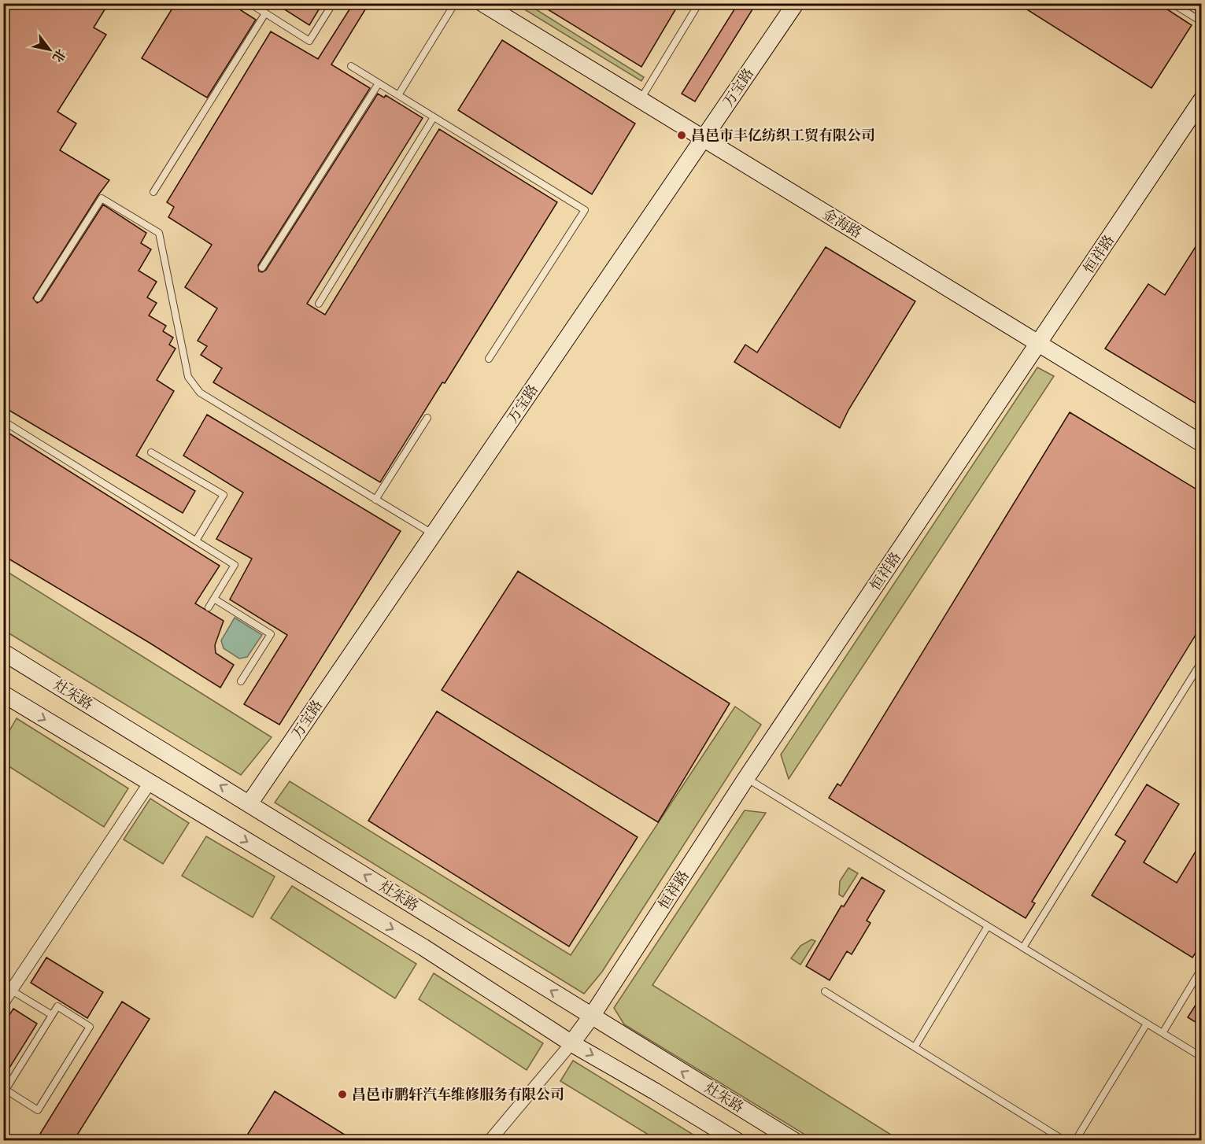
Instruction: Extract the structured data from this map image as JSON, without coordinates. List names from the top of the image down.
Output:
{
  "streets": {
    "street": [
      "万宝路",
      "金海路",
      "恒祥路",
      "灶朱路"
    ]
  },
  "crossings": [
    ["万宝路", "金海路"],
    ["万宝路", "灶朱路"],
    ["金海路", "恒祥路"],
    ["恒祥路", "灶朱路"]
  ],
  "places": ["昌邑市丰亿纺织工贸有限公司", "昌邑市鹏轩汽车维修服务有限公司"],
  "north": "bottom right"
}
